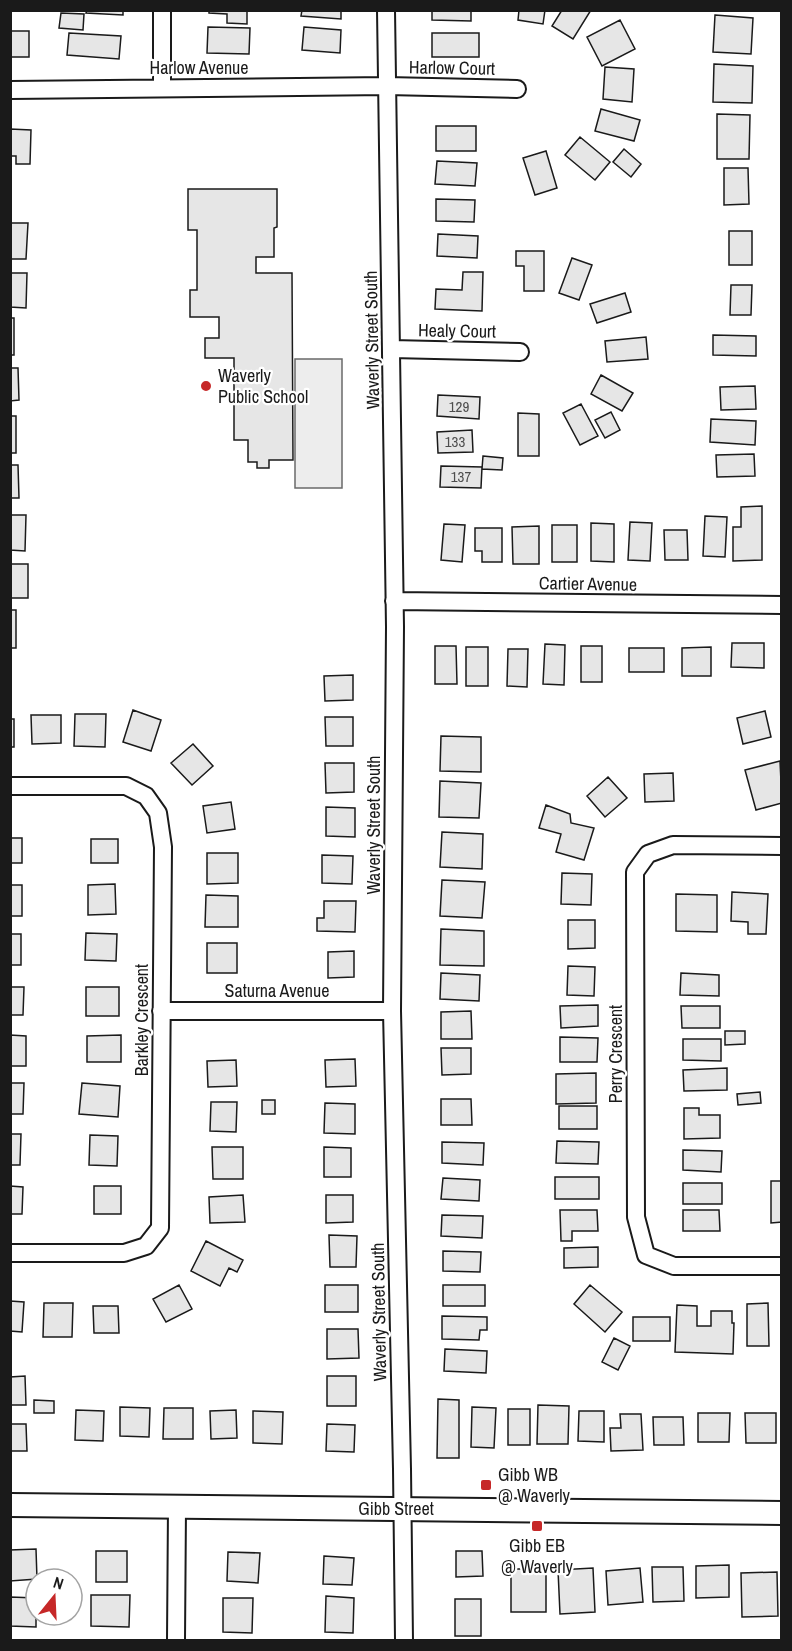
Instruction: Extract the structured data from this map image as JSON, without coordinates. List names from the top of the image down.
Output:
{
  "streets": {
    "main road": ["Gibb Street"],
    "street": [
      "Harlow Avenue",
      "Harlow Court",
      "Healy Court",
      "Waverly Street South",
      "Cartier Avenue",
      "Saturna Avenue",
      "Barkley Crescent",
      "Perry Crescent"
    ]
  },
  "crossings": [
    ["Harlow Avenue", "Harlow Court"],
    ["Harlow Avenue", "Waverly Street South"],
    ["Harlow Court", "Waverly Street South"],
    ["Healy Court", "Waverly Street South"],
    ["Waverly Street South", "Cartier Avenue"],
    ["Waverly Street South", "Saturna Avenue"],
    ["Waverly Street South", "Gibb Street"],
    ["Saturna Avenue", "Barkley Crescent"]
  ],
  "places": {
    "other": ["Waverly Public School"],
    "transit": ["Gibb WB @ Waverly", "Gibb EB @ Waverly"]
  },
  "house_numbers": ["129", "133", "137"],
  "north": "top"
}
